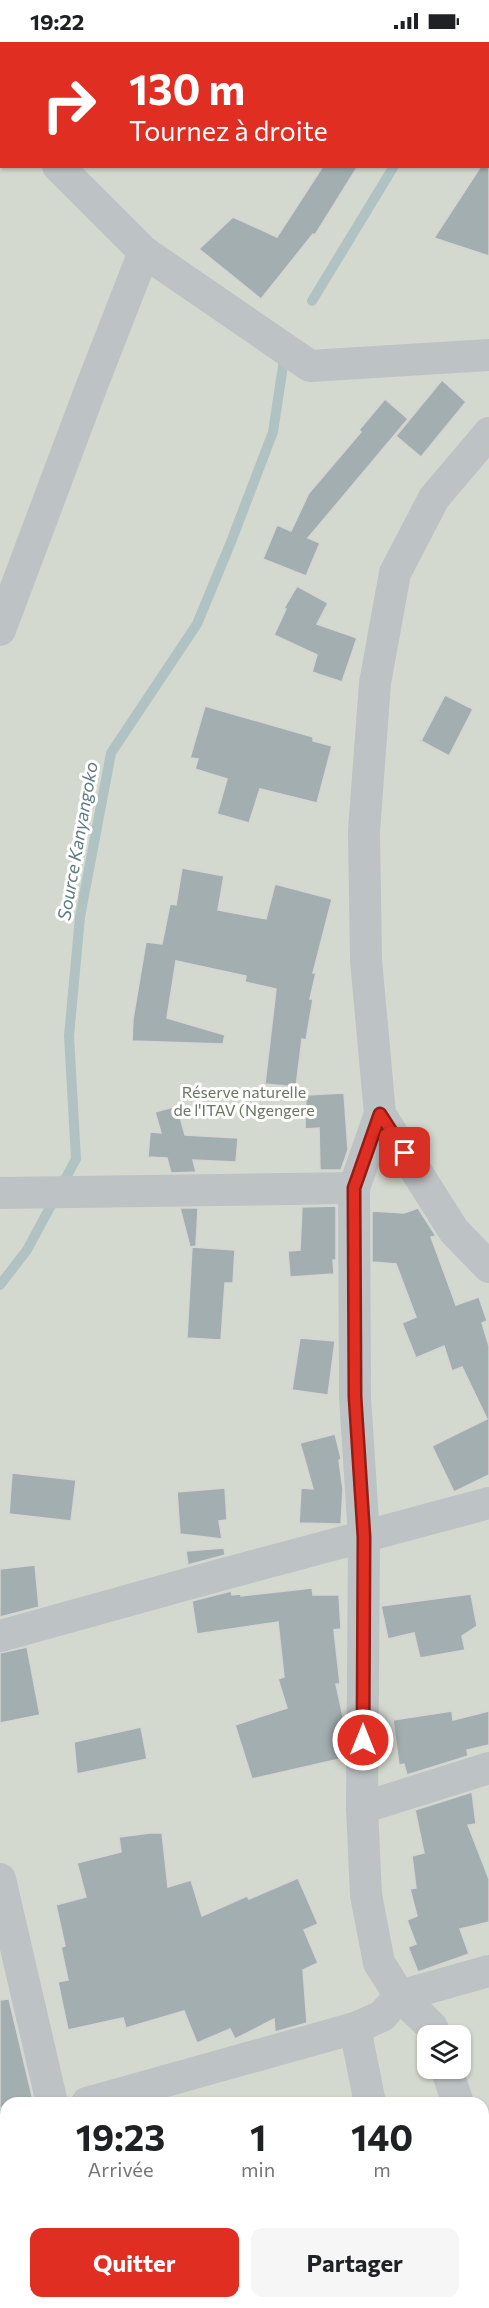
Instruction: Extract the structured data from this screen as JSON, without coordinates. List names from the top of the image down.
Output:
{
  "water": ["Source Kanyangoko"],
  "parks": ["Réserve naturelle de l'ITAV (Ngengere"],
  "page": {
    "status": "19:22",
    "turn": ["130 m", "Tournez à droite"],
    "eta": [
      "19:23",
      "Arrivée",
      "1",
      "min",
      "140",
      "m"
    ],
    "buttons": ["Quitter", "Partager"]
  }
}
